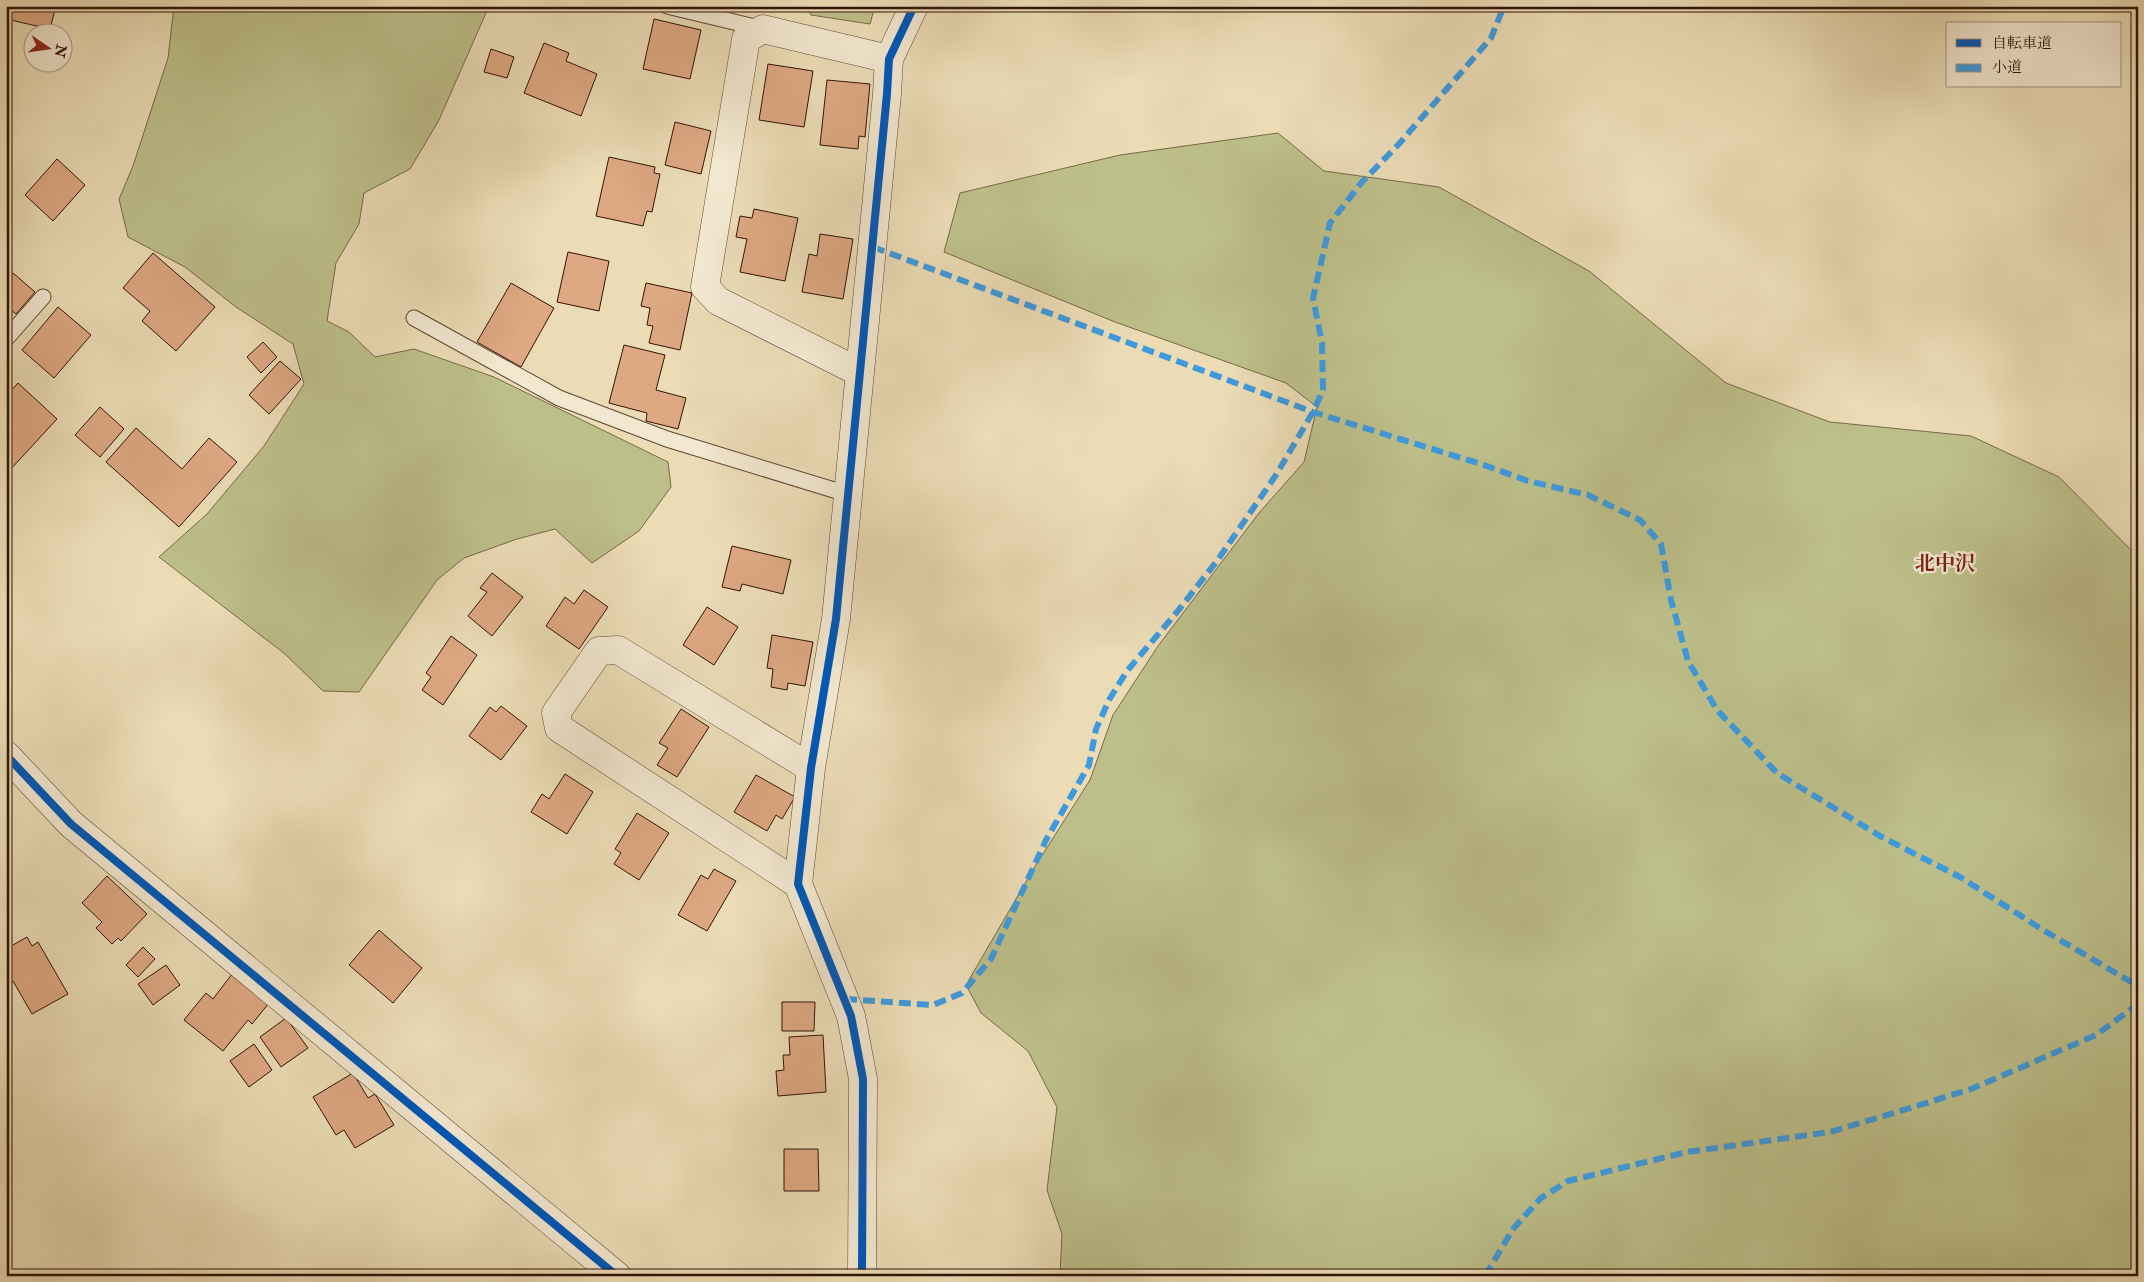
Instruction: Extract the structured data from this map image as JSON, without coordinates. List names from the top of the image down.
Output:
{
  "districts": ["北中沢"],
  "legend": ["自転車道", "小道"],
  "north": "right"
}
